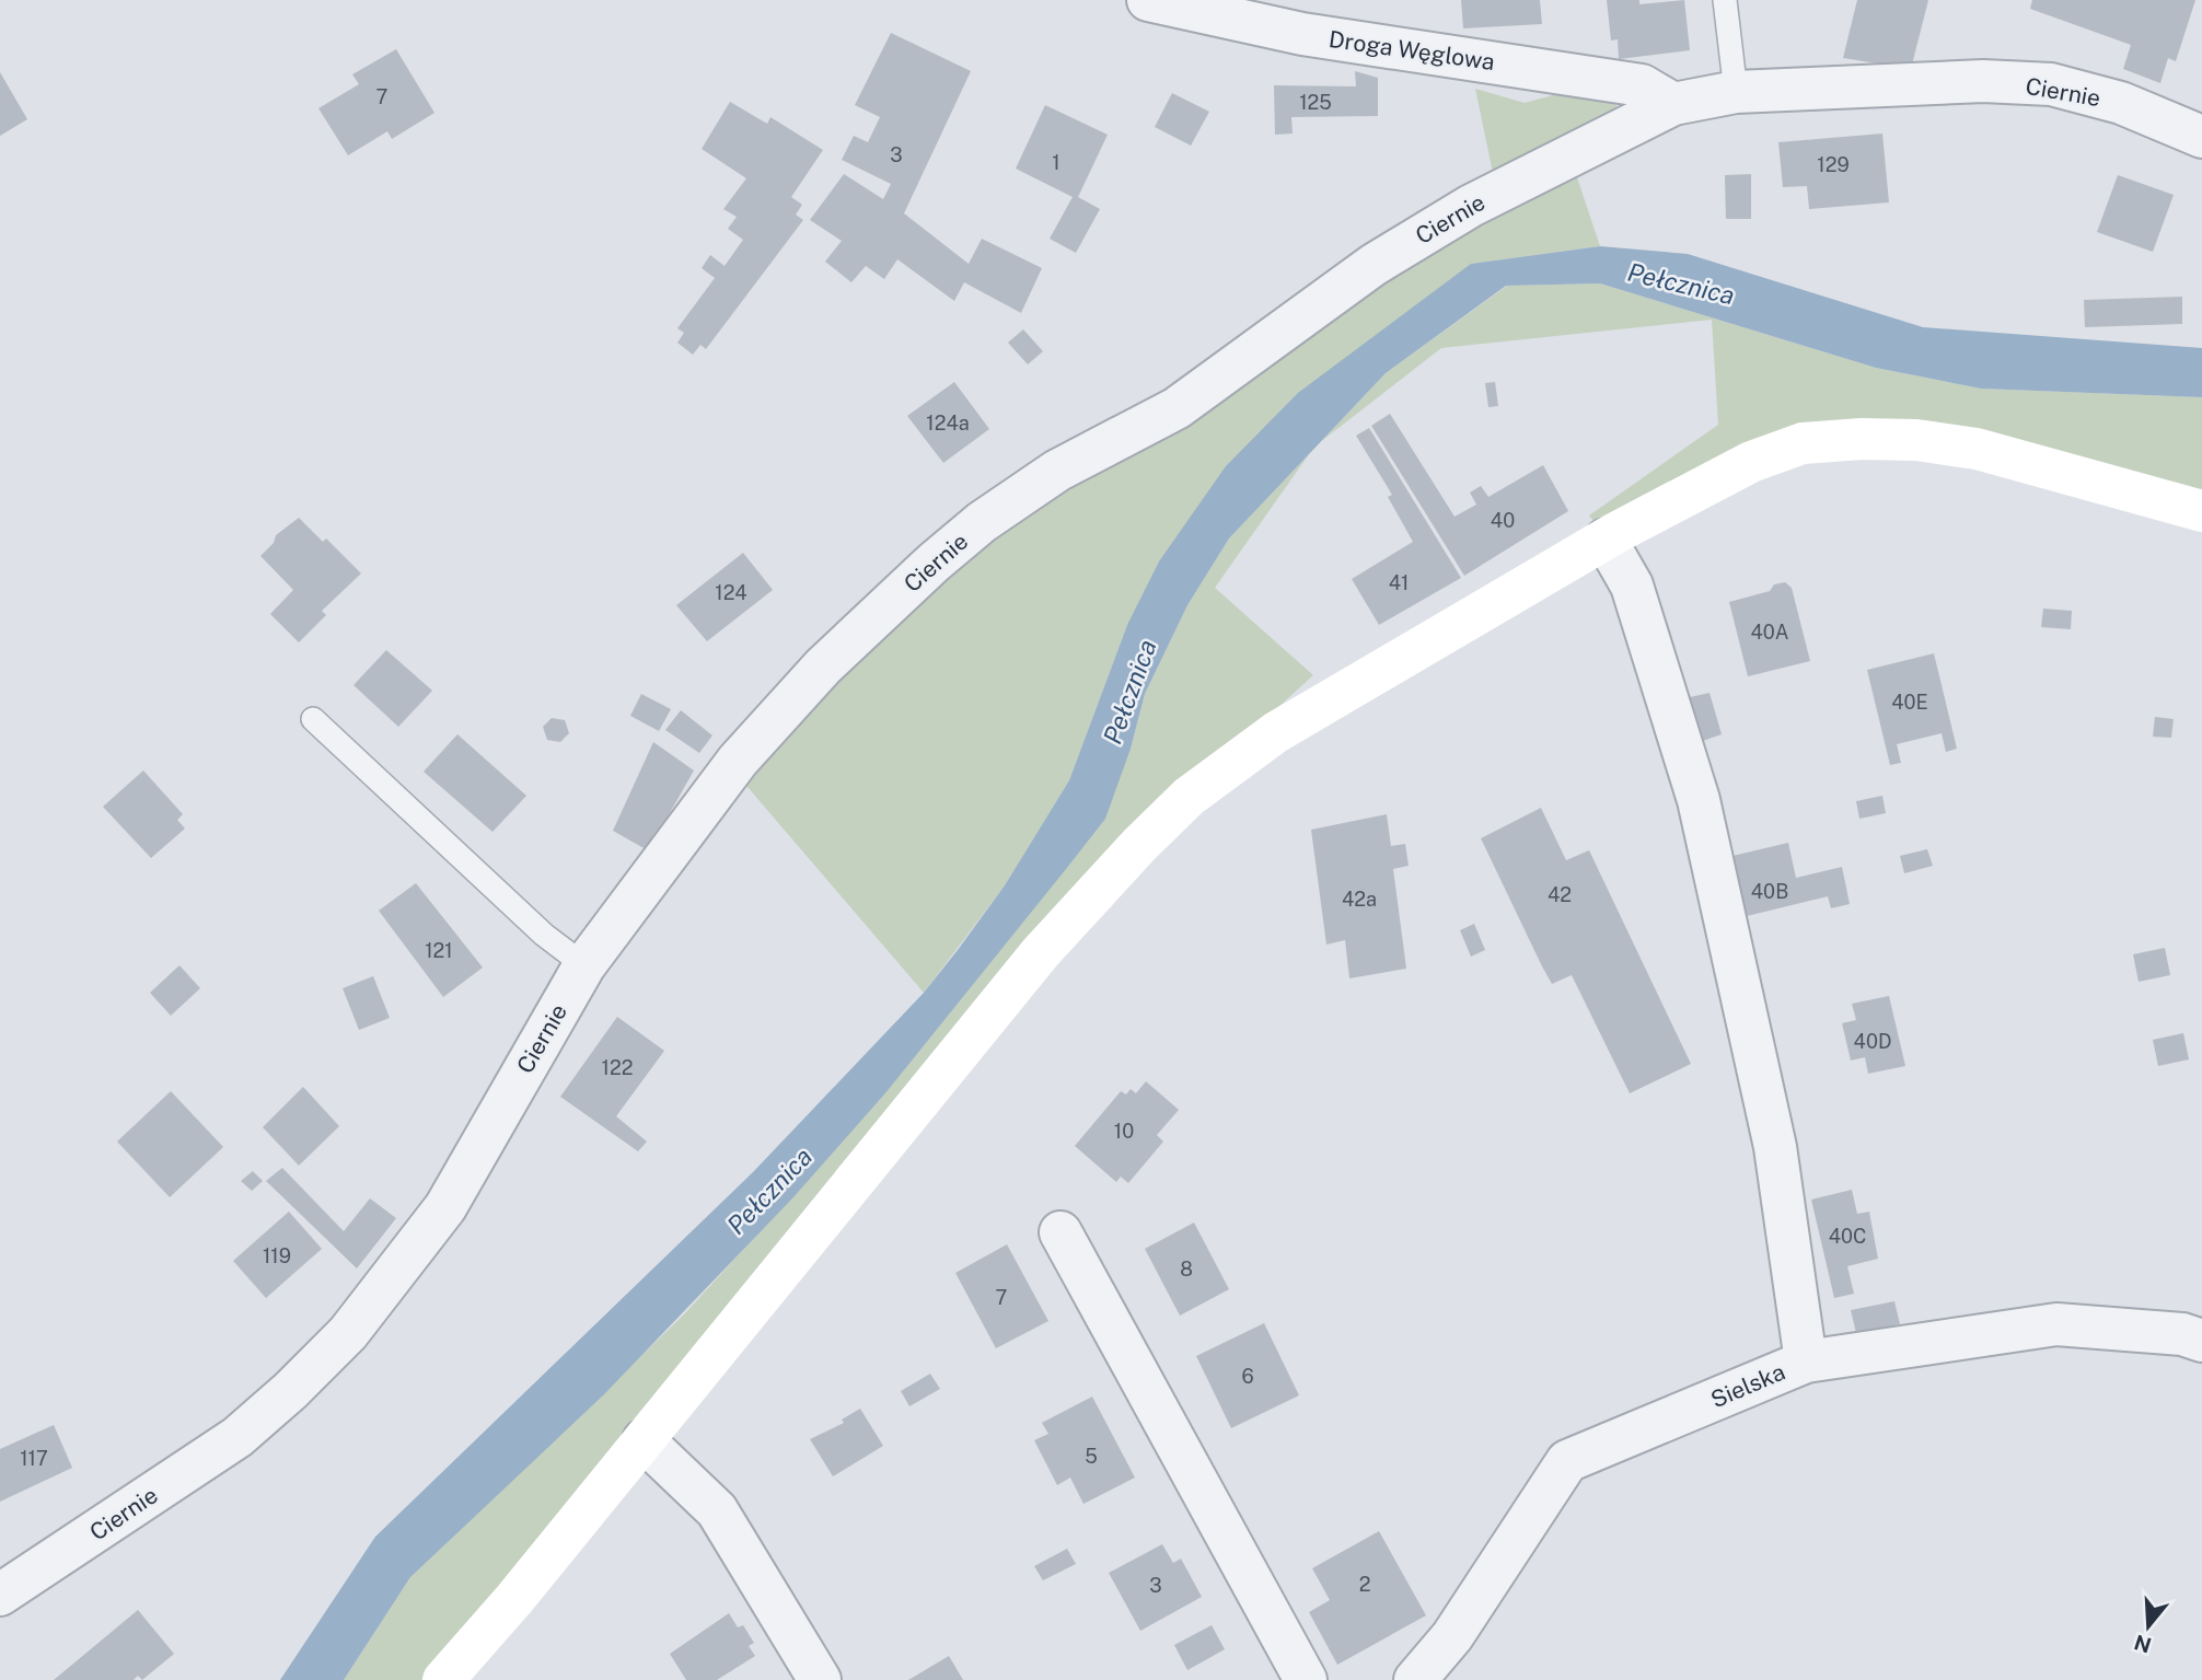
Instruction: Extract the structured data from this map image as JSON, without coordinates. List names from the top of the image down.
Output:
{
  "streets": {
    "street": ["Droga Węglowa", "Ciernie", "Sielska"]
  },
  "crossings": [
    ["Droga Węglowa", "Ciernie"]
  ],
  "water": ["Pełcznica"],
  "house_numbers": [
    "7",
    "125",
    "3",
    "1",
    "129",
    "124a",
    "40",
    "41",
    "124",
    "40A",
    "40E",
    "40B",
    "42",
    "42a",
    "121",
    "40D",
    "122",
    "10",
    "40C",
    "119",
    "8",
    "7",
    "6",
    "5",
    "117",
    "2",
    "3"
  ],
  "north": "bottom"
}
